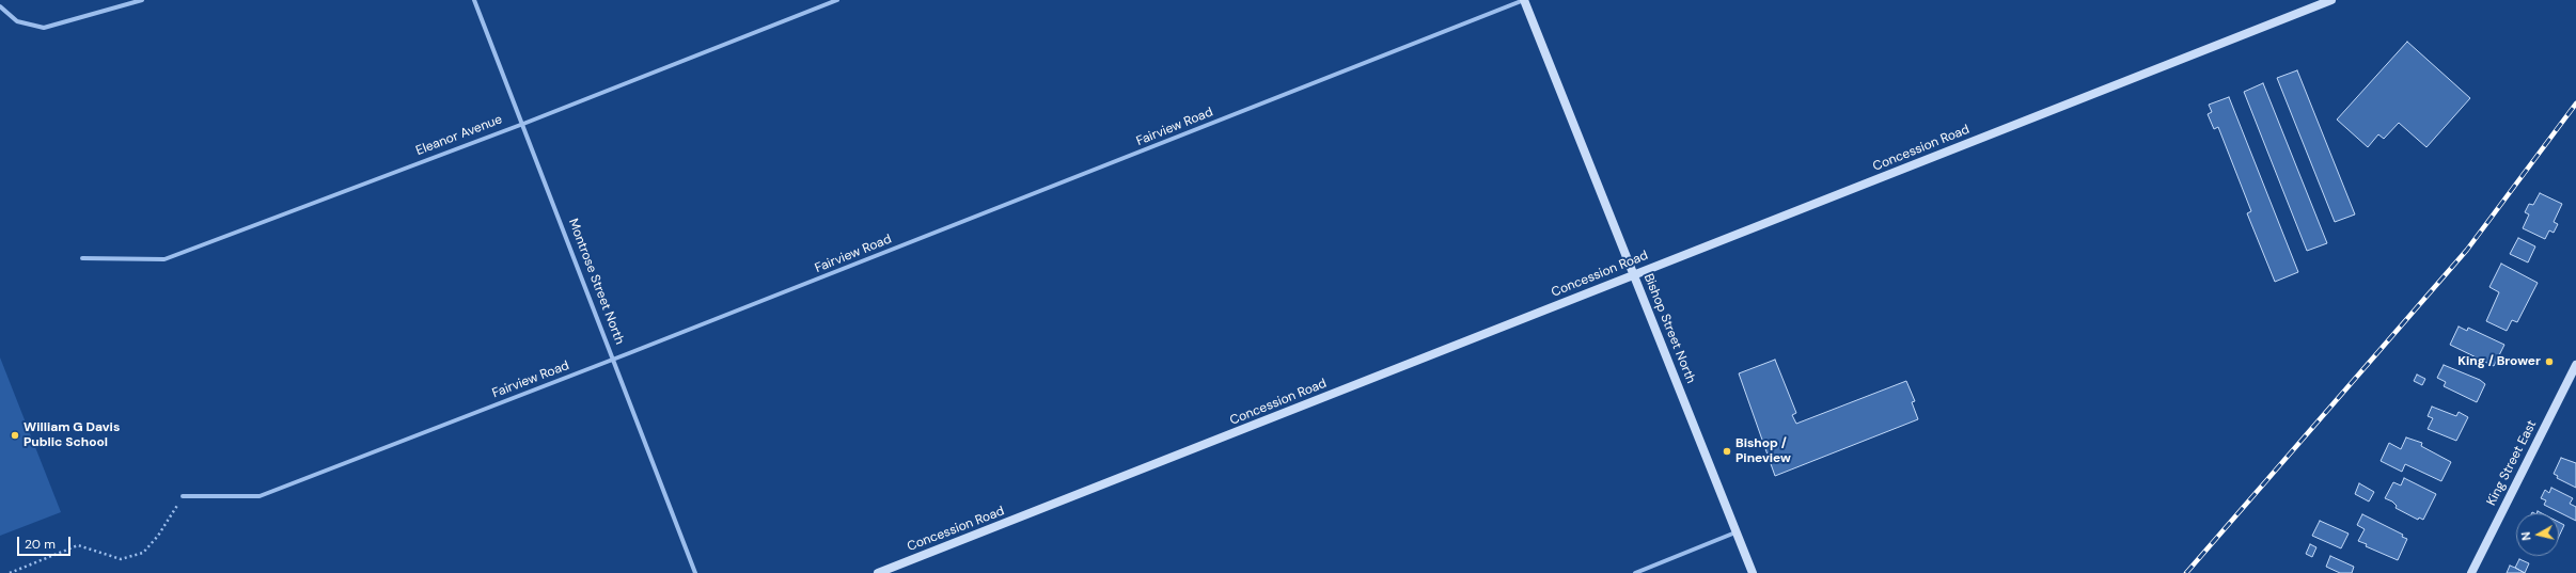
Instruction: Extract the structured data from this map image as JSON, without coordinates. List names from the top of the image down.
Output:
{
  "streets": {
    "main road": ["Concession Road", "Bishop Street North", "King Street East"],
    "street": ["Fairview Road", "Eleanor Avenue", "Montrose Street North"]
  },
  "crossings": [
    ["Fairview Road", "Montrose Street North"],
    ["Fairview Road", "Bishop Street North"],
    ["Eleanor Avenue", "Montrose Street North"],
    ["Concession Road", "Bishop Street North"]
  ],
  "places": ["King / Brower", "William G Davis Public School", "Bishop / Pineview"],
  "scale_bar": "20 m",
  "north": "left"
}
